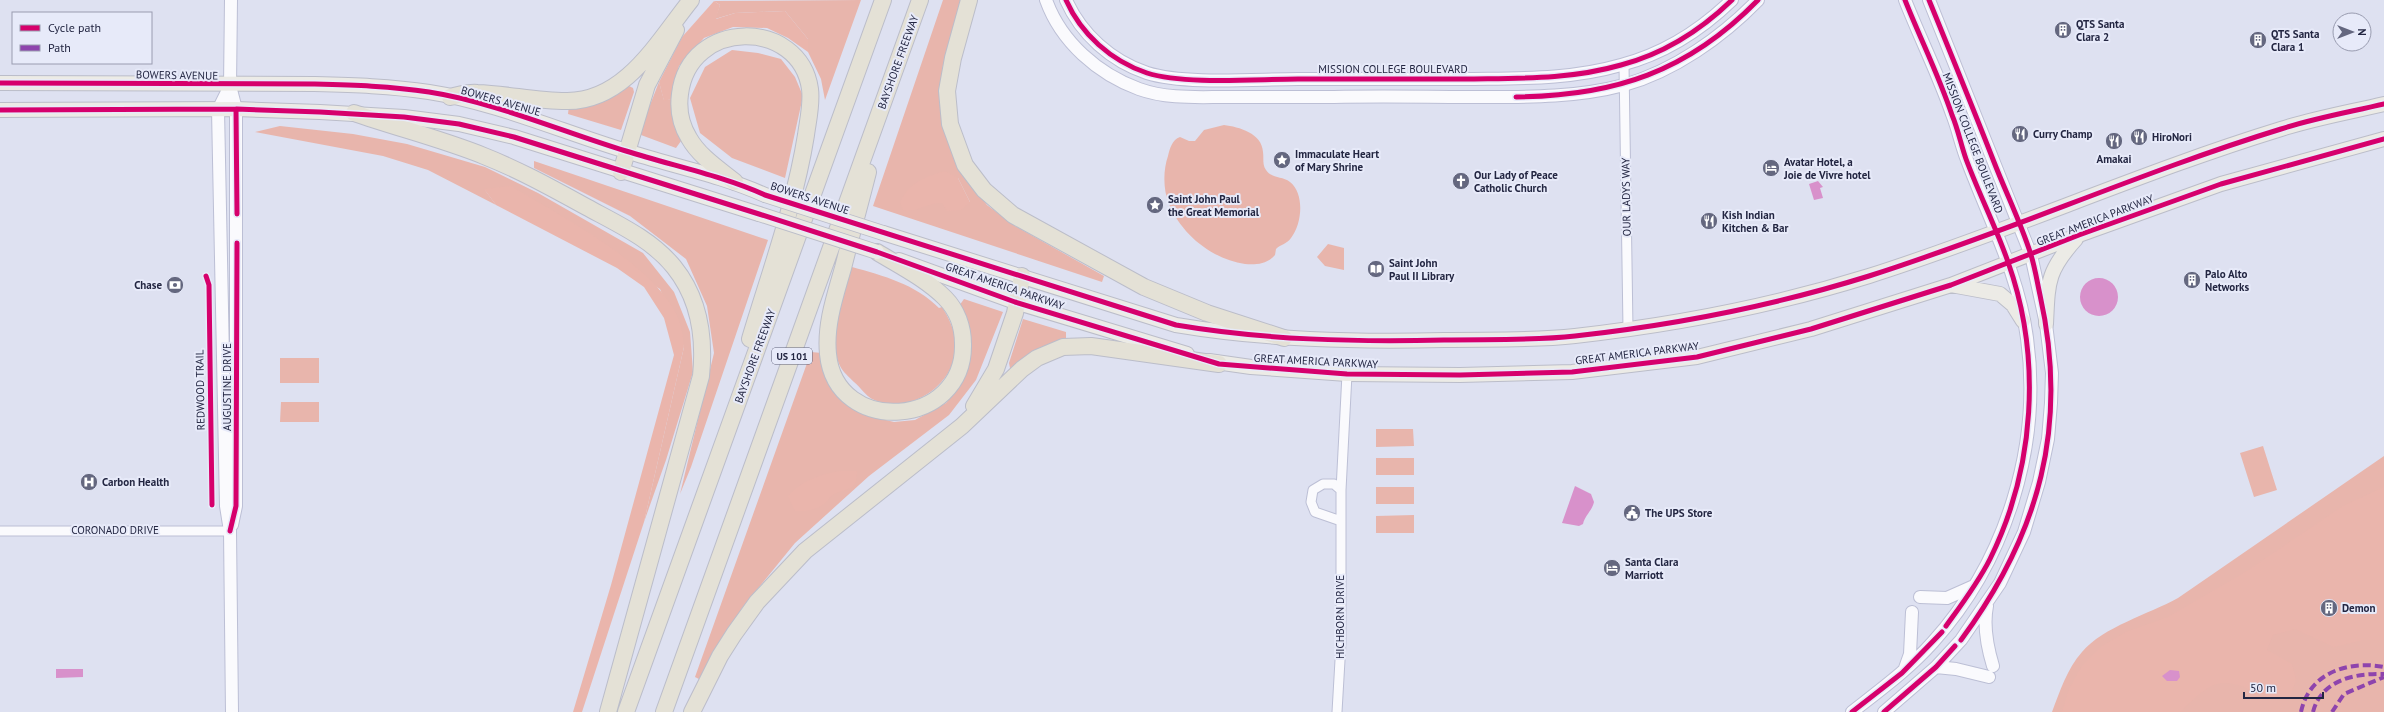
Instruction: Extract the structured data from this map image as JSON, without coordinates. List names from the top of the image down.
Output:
{
  "streets": {
    "highway": ["BAYSHORE FREEWAY", "US 101"],
    "main road": ["BOWERS AVENUE", "GREAT AMERICA PARKWAY"],
    "street": [
      "MISSION COLLEGE BOULEVARD",
      "OUR LADYS WAY",
      "AUGUSTINE DRIVE",
      "CORONADO DRIVE",
      "HICHBORN DRIVE"
    ],
    "cycle path": ["REDWOOD TRAIL"]
  },
  "crossings": [
    ["MISSION COLLEGE BOULEVARD", "OUR LADYS WAY"],
    ["MISSION COLLEGE BOULEVARD", "GREAT AMERICA PARKWAY"],
    ["BOWERS AVENUE", "GREAT AMERICA PARKWAY"],
    ["BOWERS AVENUE", "AUGUSTINE DRIVE"],
    ["OUR LADYS WAY", "GREAT AMERICA PARKWAY"],
    ["GREAT AMERICA PARKWAY", "HICHBORN DRIVE"],
    ["AUGUSTINE DRIVE", "CORONADO DRIVE"]
  ],
  "places": {
    "building": [
      "QTS Santa Clara 2",
      "QTS Santa Clara 1",
      "Palo Alto Networks",
      "Demon"
    ],
    "restaurant": [
      "Curry Champ",
      "HiroNori",
      "Amakai",
      "Kish Indian Kitchen & Bar"
    ],
    "place": ["Immaculate Heart of Mary Shrine", "Saint John Paul the Great Memorial"],
    "hotel": ["Avatar Hotel, a Joie de Vivre hotel", "Santa Clara Marriott"],
    "church": ["Our Lady of Peace Catholic Church"],
    "library": ["Saint John Paul II Library"],
    "bank": ["Chase"],
    "hospital": ["Carbon Health"],
    "public building": ["The UPS Store"]
  },
  "legend": ["Cycle path", "Path"],
  "scale_bar": "50 m",
  "north": "right"
}
